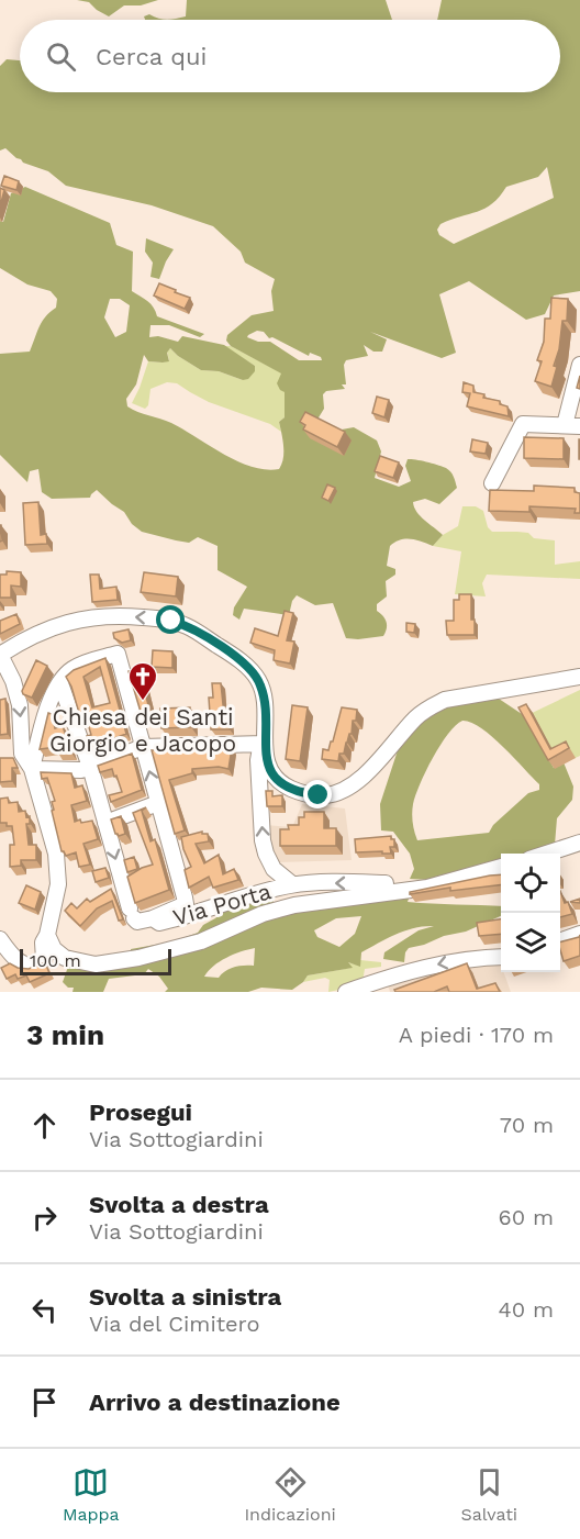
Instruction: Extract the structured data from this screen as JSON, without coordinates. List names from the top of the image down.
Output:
{
  "streets": {
    "street": ["Via Porta"]
  },
  "places": {
    "church": ["Chiesa dei Santi Giorgio e Jacopo"]
  },
  "scale_bar": "100 m",
  "page": {
    "search": "Cerca qui",
    "scale": "100 m",
    "heading": ["3 min", "A piedi · 170 m"],
    "list": [
      ["Prosegui", "Via Sottogiardini", "70 m"],
      ["Svolta a destra", "Via Sottogiardini", "60 m"],
      ["Svolta a sinistra", "Via del Cimitero", "40 m"],
      "Arrivo a destinazione"
    ],
    "nav": ["Mappa", "Indicazioni", "Salvati"]
  }
}
